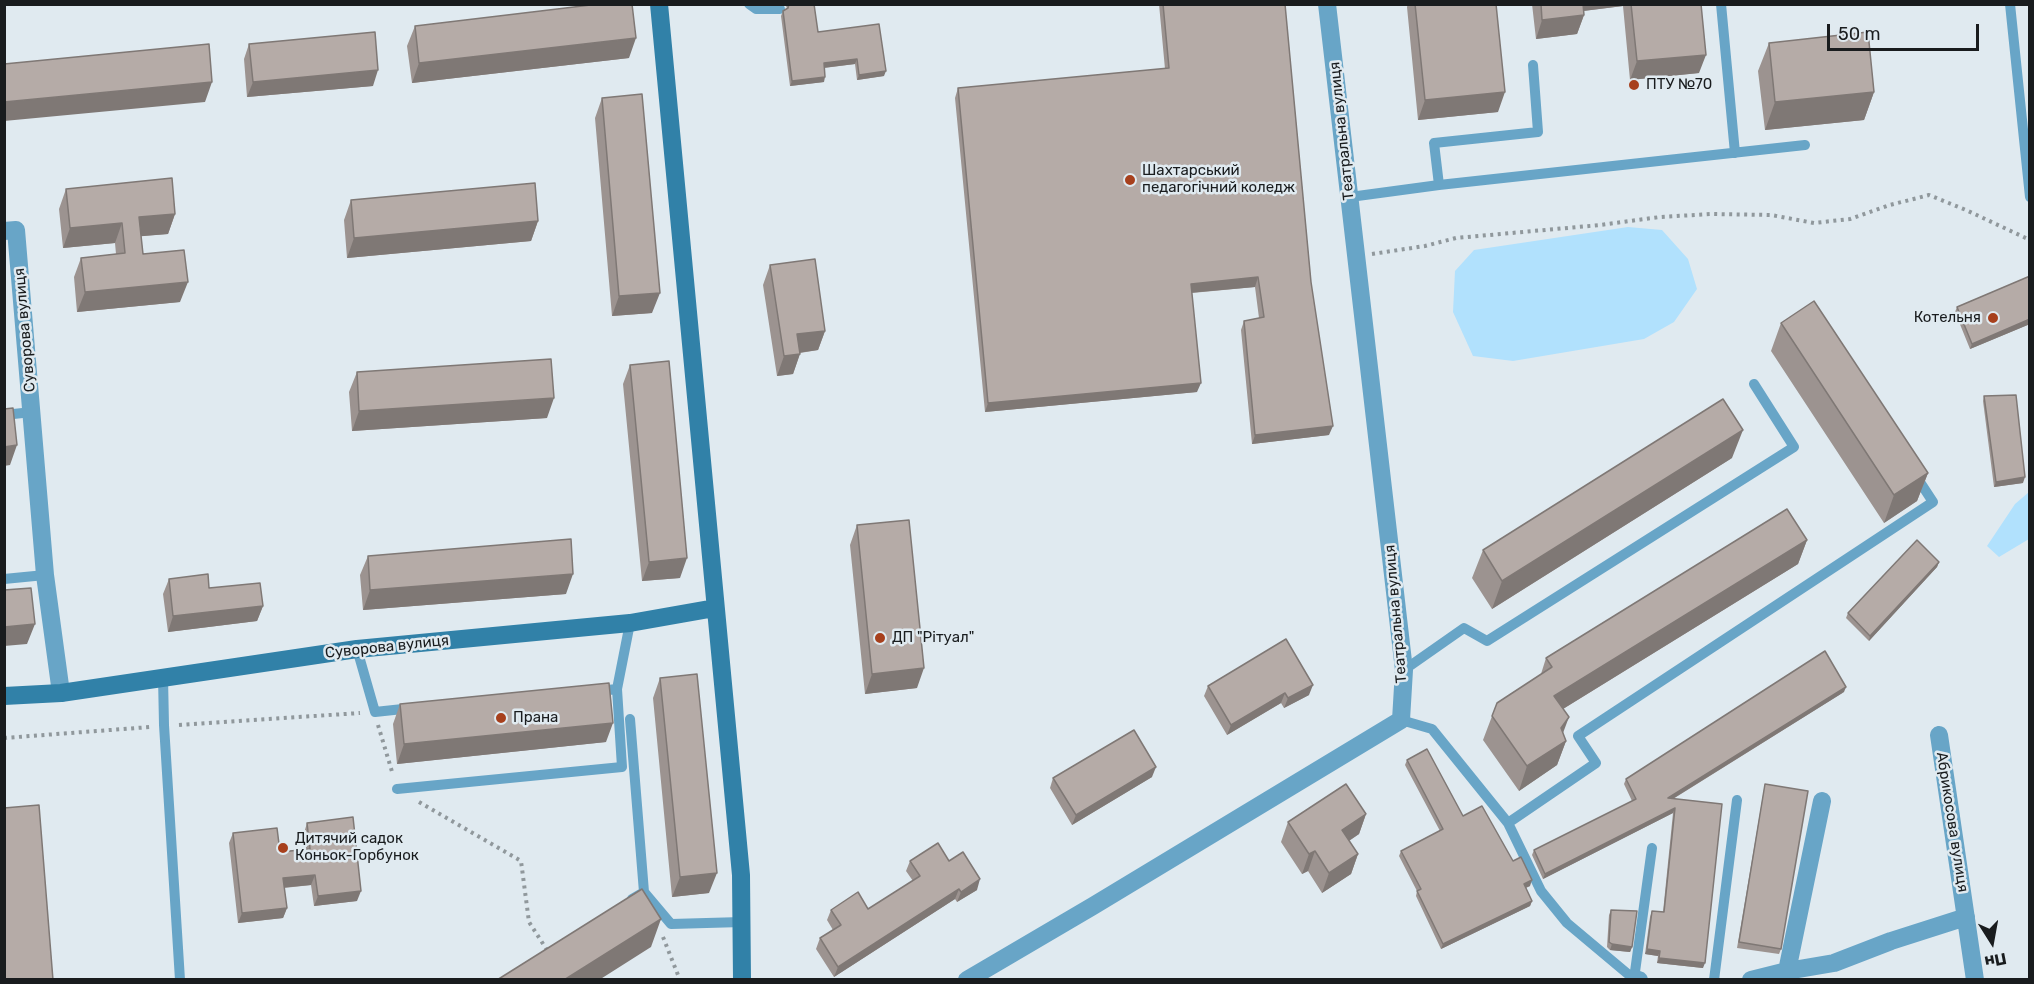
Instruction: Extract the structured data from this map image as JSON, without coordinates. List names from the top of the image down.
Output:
{
  "streets": {
    "street": ["Театральна вулиця", "Суворова вулиця", "Абрикосова вулиця"]
  },
  "places": [
    "ПТУ №70",
    "Шахтарський педагогічний коледж",
    "Котельня",
    "ДП \"Рітуал\"",
    "Прана",
    "Дитячий садок Коньок-Горбунок"
  ],
  "scale_bar": "50 m",
  "north": "bottom"
}
